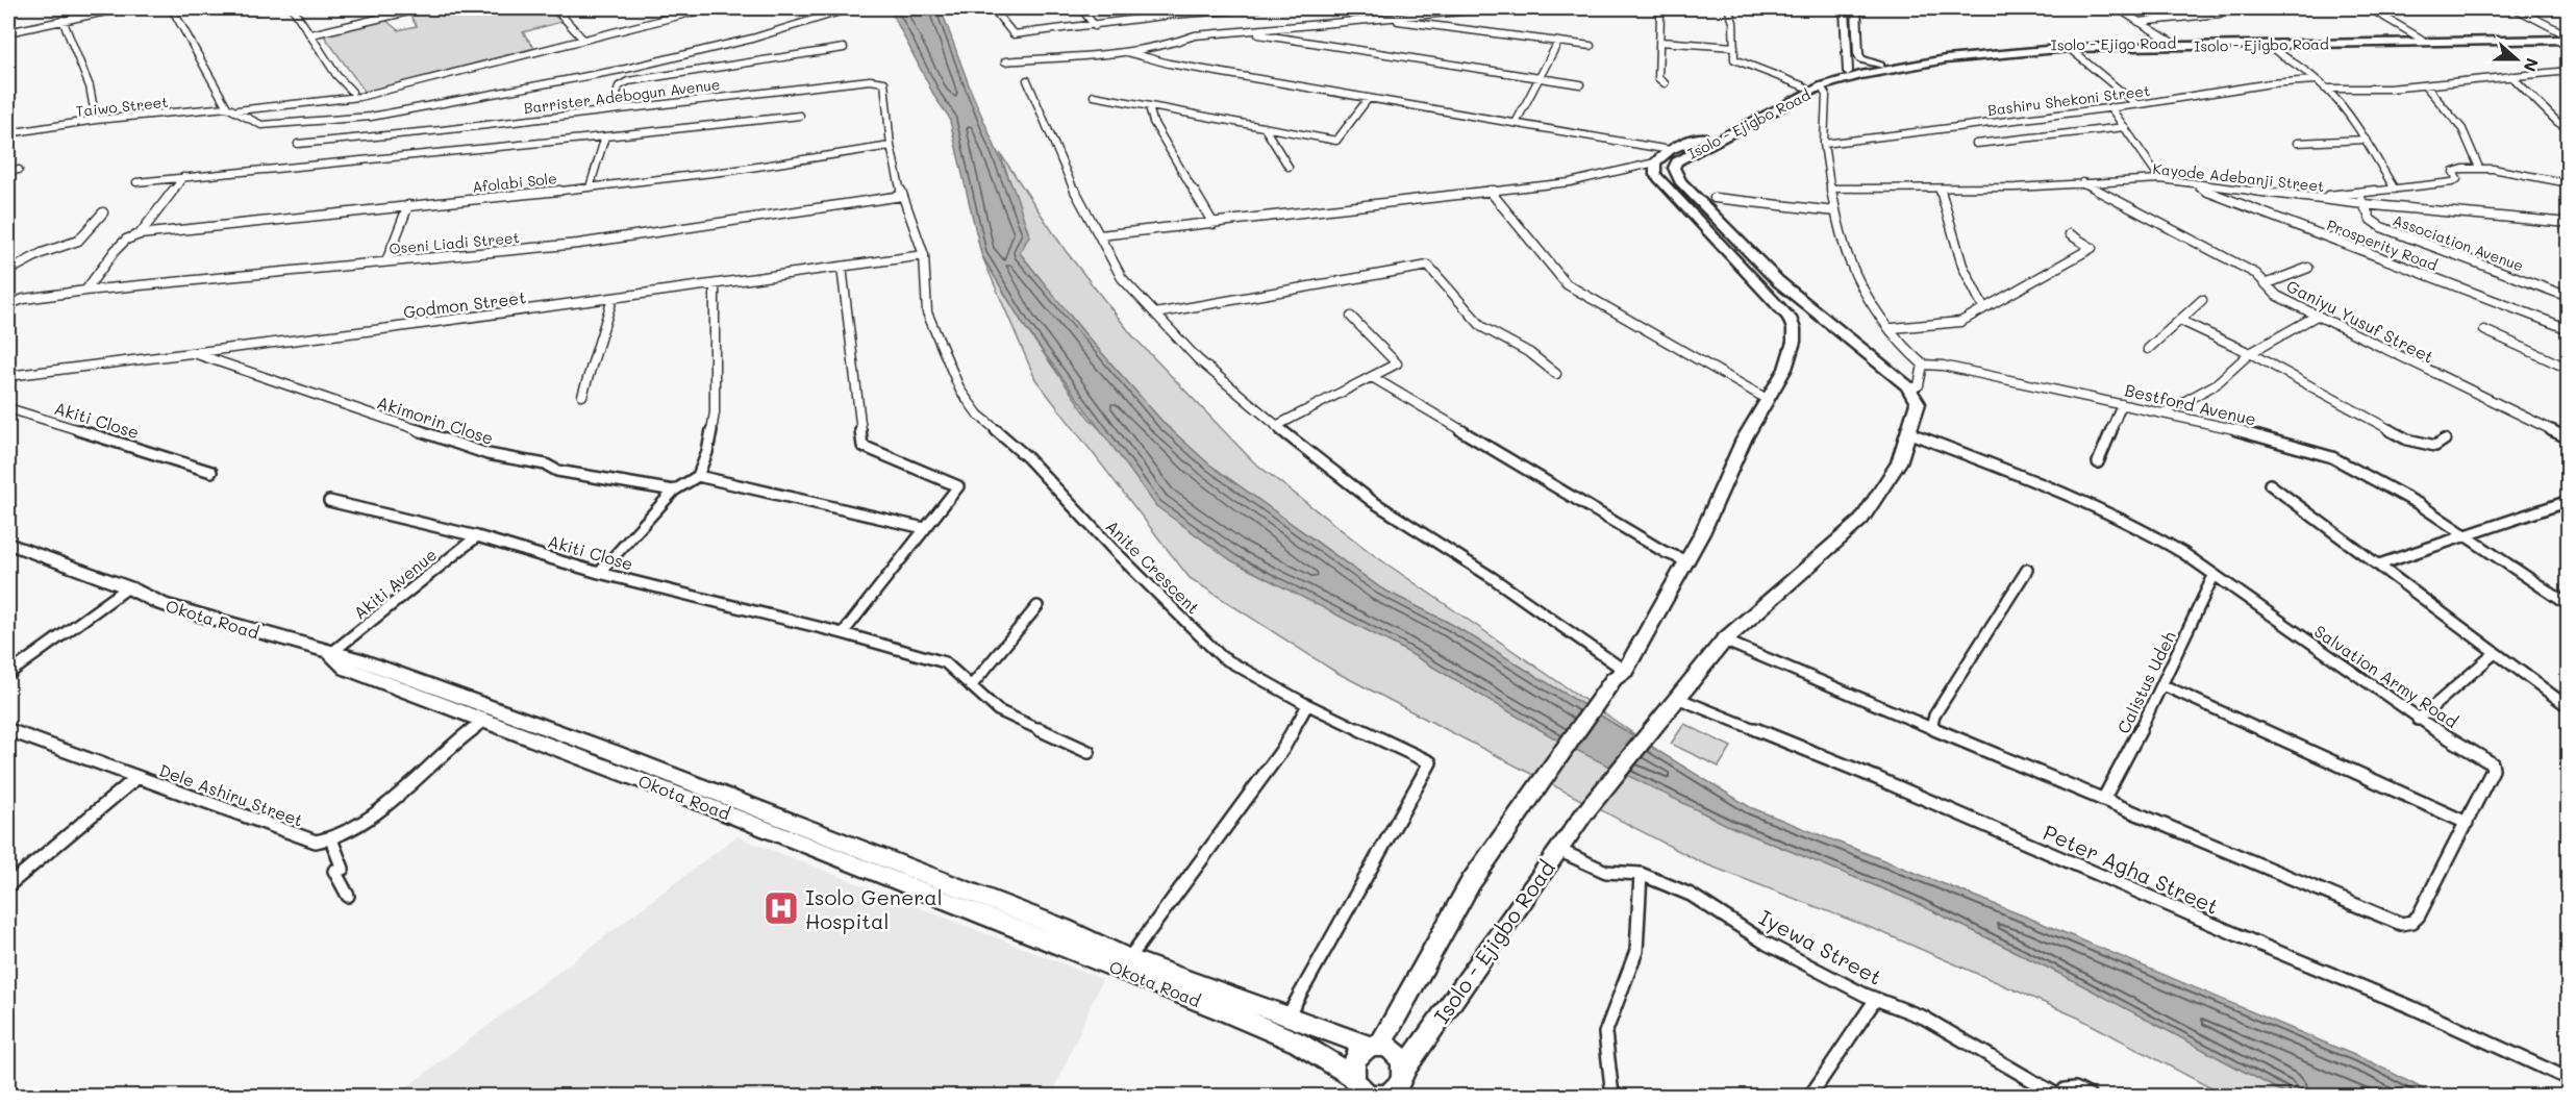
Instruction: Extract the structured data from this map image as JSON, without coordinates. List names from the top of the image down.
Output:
{
  "streets": {
    "main road": ["Isolo - Ejigo Road", "Isolo - Ejigbo Road", "Okota Road"],
    "street": [
      "Barrister Adebogun Avenue",
      "Bashiru Shekoni Street",
      "Taiwo Street",
      "Kayode Adebanji Street",
      "Afolabi Sole",
      "Oseni Liadi Street",
      "Association Avenue",
      "Prosperity Road",
      "Godmon Street",
      "Ganiyu Yusuf Street",
      "Bestford Avenue",
      "Akiti Close",
      "Akimorin Close",
      "Anite Crescent",
      "Akiti Avenue",
      "Salvation Army Road",
      "Calistus Udeh",
      "Dele Ashiru Street",
      "Peter Agha Street",
      "Iyewa Street"
    ]
  },
  "crossings": [
    ["Isolo - Ejigo Road", "Isolo - Ejigbo Road"],
    ["Isolo - Ejigbo Road", "Okota Road"],
    ["Isolo - Ejigbo Road", "Peter Agha Street"],
    ["Isolo - Ejigbo Road", "Iyewa Street"],
    ["Barrister Adebogun Avenue", "Afolabi Sole"],
    ["Barrister Adebogun Avenue", "Anite Crescent"],
    ["Kayode Adebanji Street", "Association Avenue"],
    ["Kayode Adebanji Street", "Prosperity Road"],
    ["Kayode Adebanji Street", "Ganiyu Yusuf Street"],
    ["Afolabi Sole", "Anite Crescent"],
    ["Oseni Liadi Street", "Anite Crescent"],
    ["Godmon Street", "Akimorin Close"],
    ["Godmon Street", "Anite Crescent"],
    ["Akiti Close", "Akiti Avenue"],
    ["Akiti Avenue", "Okota Road"],
    ["Salvation Army Road", "Calistus Udeh"]
  ],
  "places": {
    "hospital": ["Isolo General Hospital"]
  },
  "north": "right"
}
